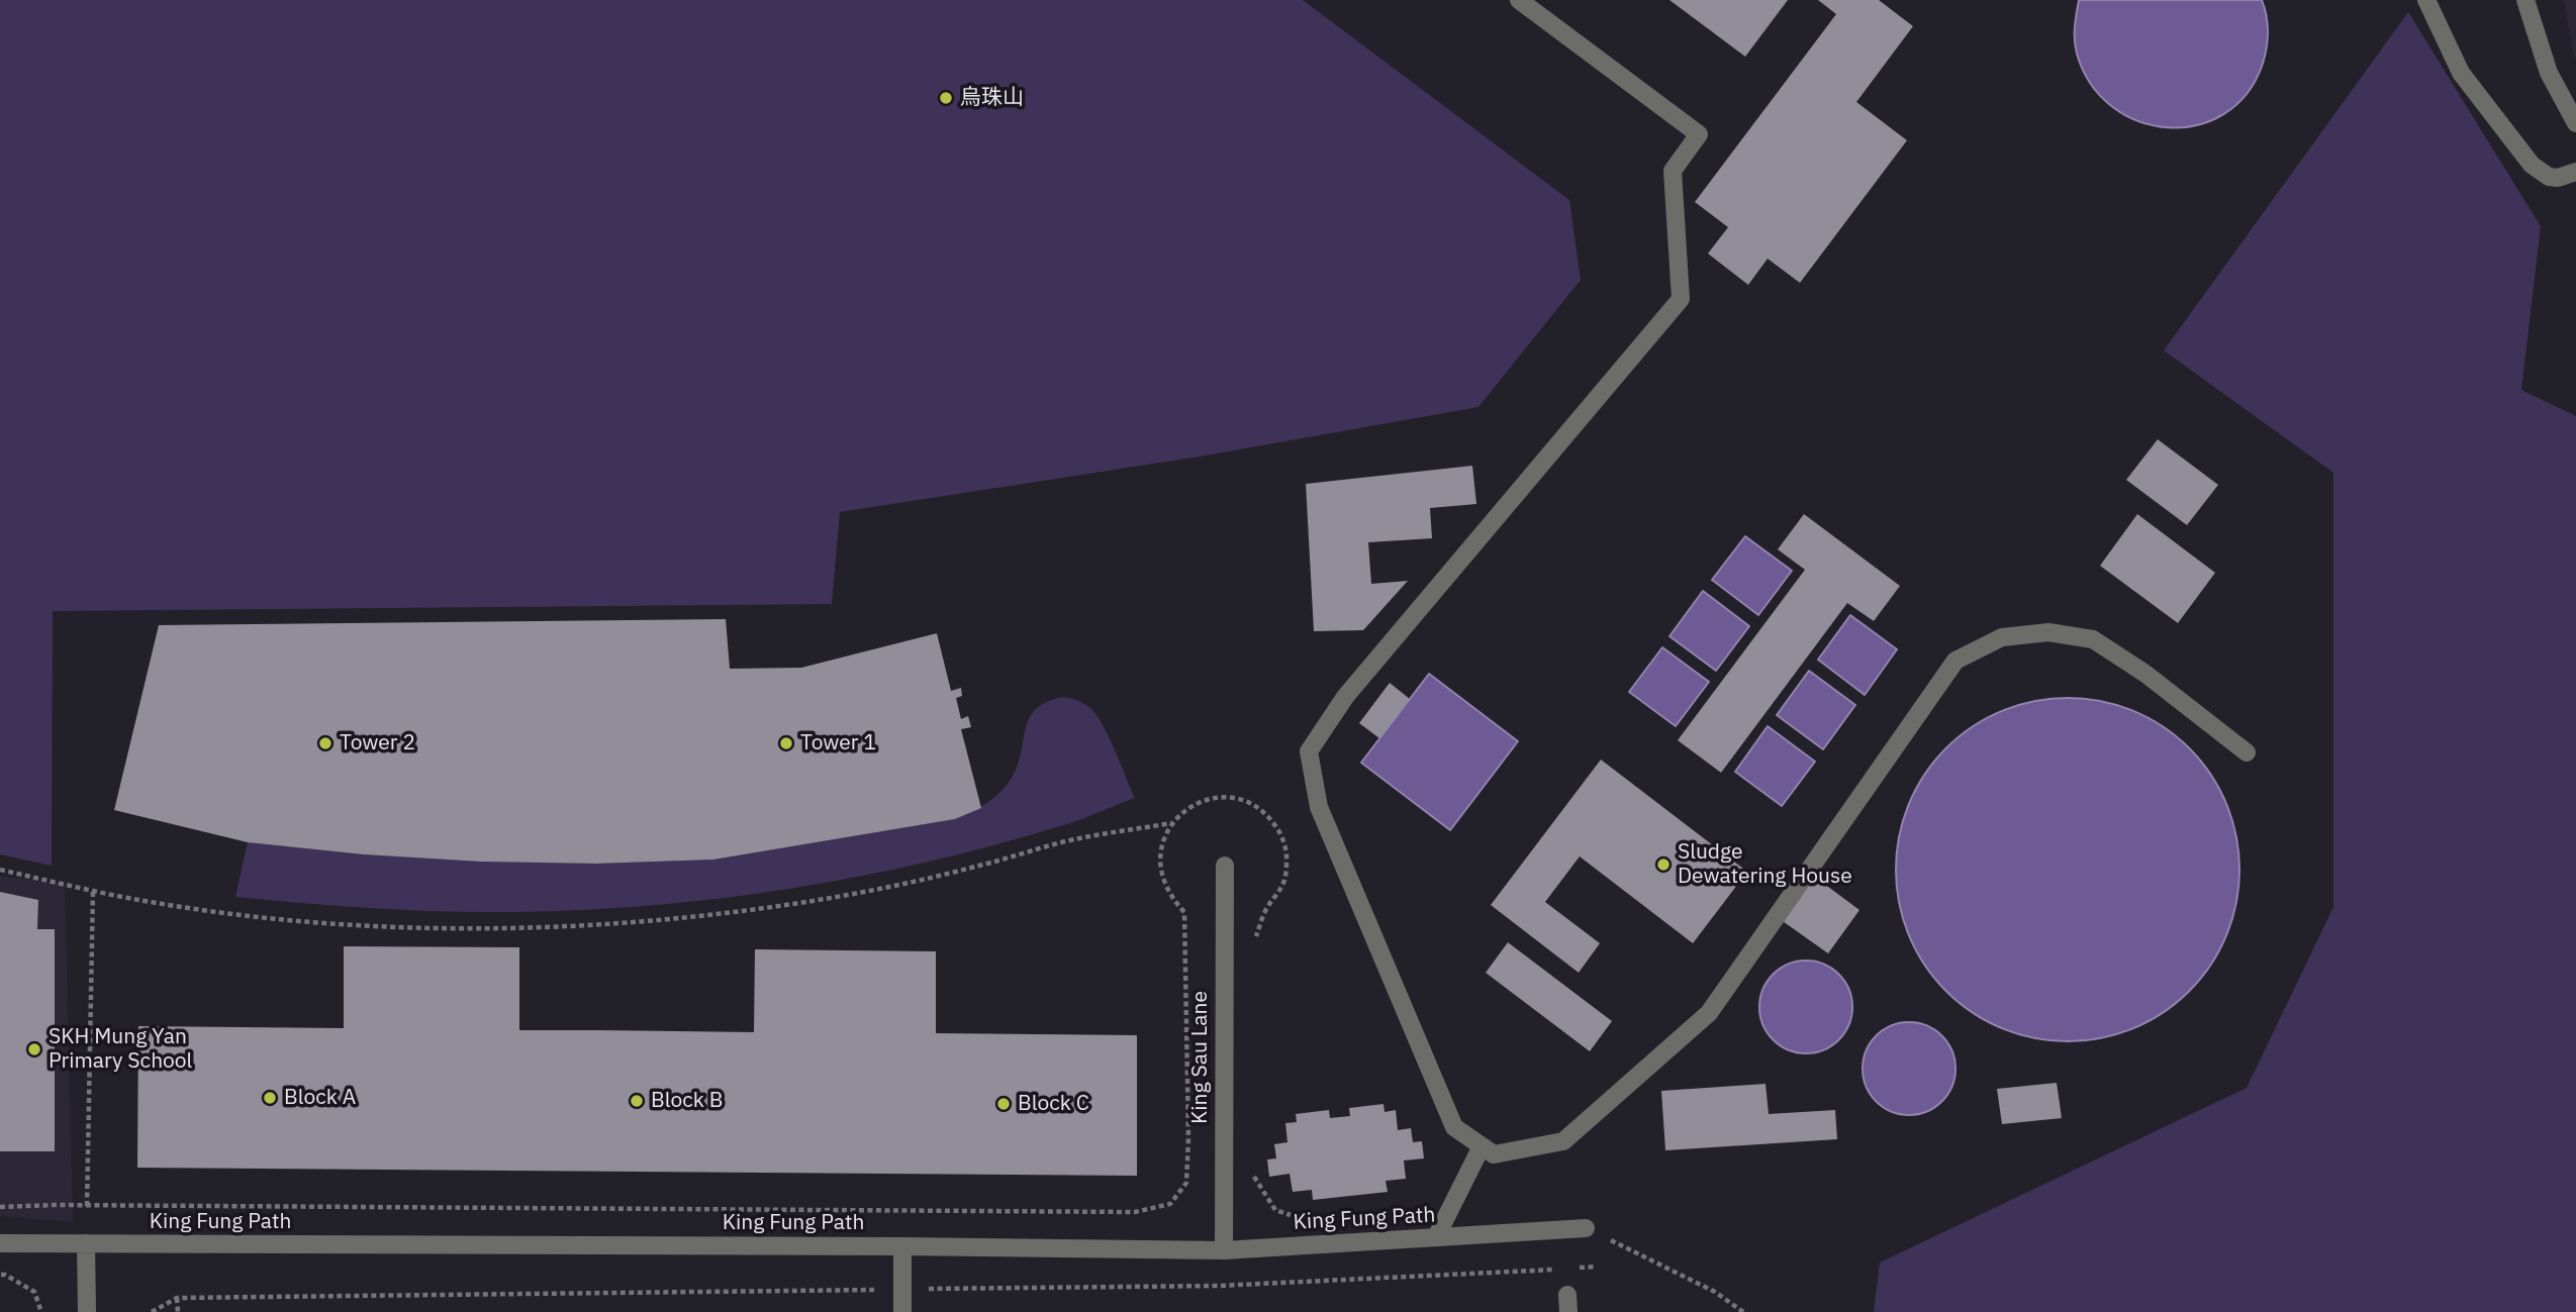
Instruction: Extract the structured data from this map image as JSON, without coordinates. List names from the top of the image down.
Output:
{
  "streets": {
    "street": ["King Sau Lane", "King Fung Path"]
  },
  "crossings": [
    ["King Sau Lane", "King Fung Path"]
  ],
  "places": [
    "烏珠山",
    "Tower 2",
    "Tower 1",
    "Sludge Dewatering House",
    "SKH Mung Yan Primary School",
    "Block A",
    "Block B",
    "Block C"
  ]
}
